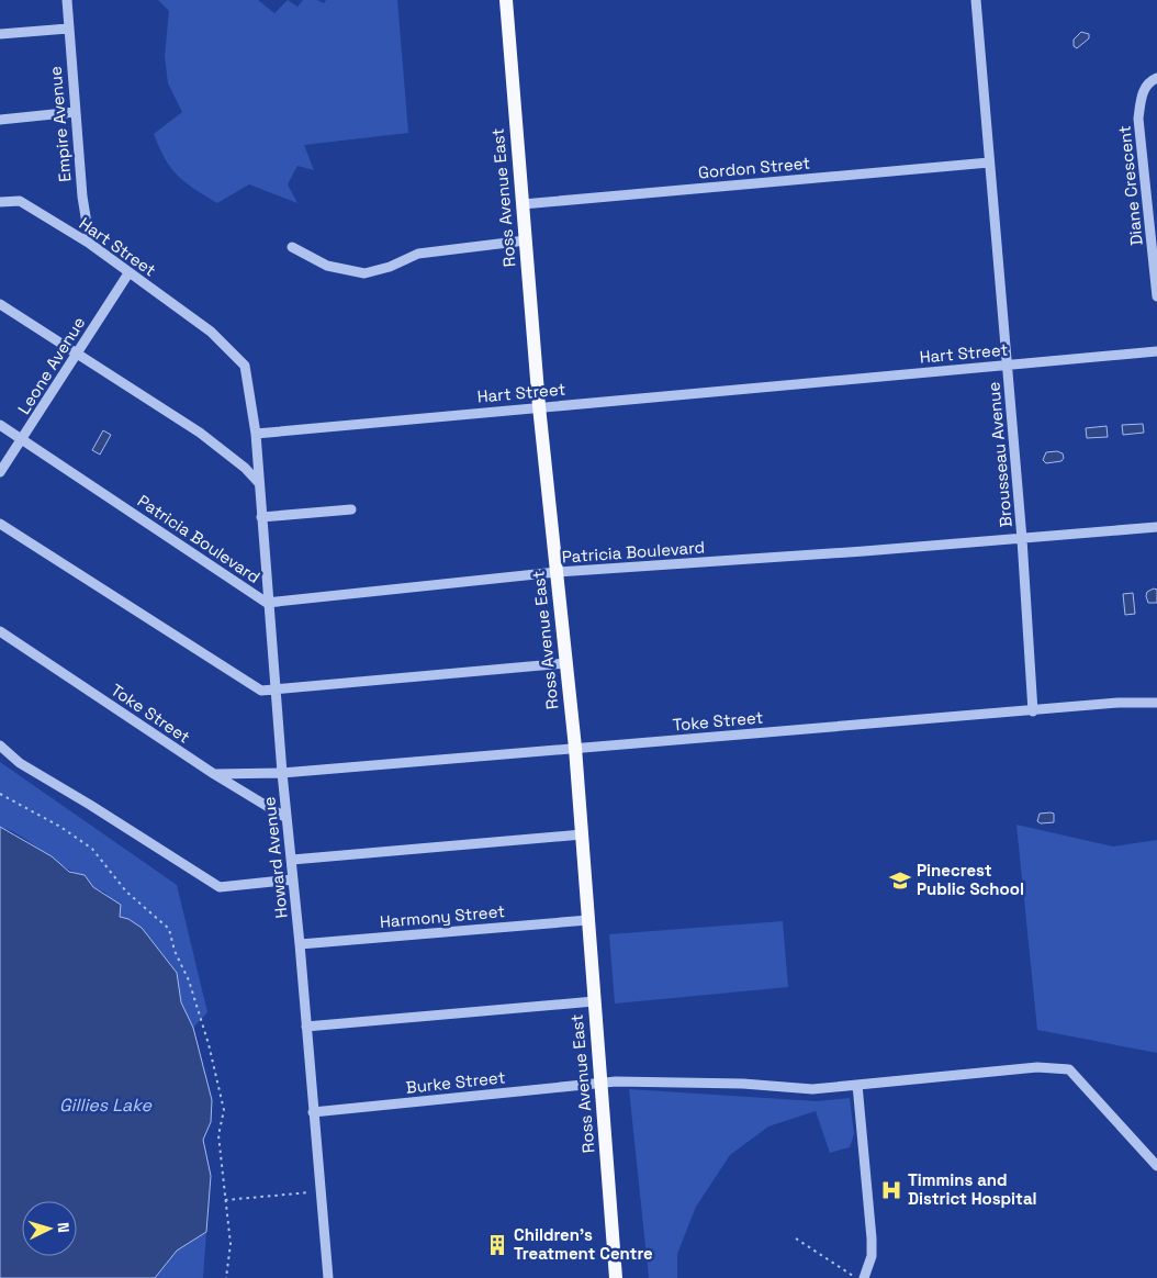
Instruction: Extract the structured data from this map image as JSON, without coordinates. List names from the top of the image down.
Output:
{
  "streets": {
    "main road": ["Ross Avenue East"],
    "street": [
      "Empire Avenue",
      "Gordon Street",
      "Diane Crescent",
      "Hart Street",
      "Leone Avenue",
      "Brousseau Avenue",
      "Patricia Boulevard",
      "Toke Street",
      "Howard Avenue",
      "Harmony Street",
      "Burke Street"
    ]
  },
  "crossings": [
    ["Empire Avenue", "Hart Street"],
    ["Gordon Street", "Ross Avenue East"],
    ["Gordon Street", "Brousseau Avenue"],
    ["Ross Avenue East", "Hart Street"],
    ["Ross Avenue East", "Patricia Boulevard"],
    ["Ross Avenue East", "Toke Street"],
    ["Ross Avenue East", "Harmony Street"],
    ["Ross Avenue East", "Burke Street"],
    ["Hart Street", "Leone Avenue"],
    ["Hart Street", "Brousseau Avenue"],
    ["Hart Street", "Howard Avenue"],
    ["Leone Avenue", "Patricia Boulevard"],
    ["Brousseau Avenue", "Patricia Boulevard"],
    ["Brousseau Avenue", "Toke Street"],
    ["Patricia Boulevard", "Howard Avenue"],
    ["Toke Street", "Howard Avenue"],
    ["Howard Avenue", "Harmony Street"],
    ["Howard Avenue", "Burke Street"]
  ],
  "water": ["Gillies Lake"],
  "places": {
    "school or university": ["Pinecrest Public School"],
    "hospital": ["Timmins and District Hospital"],
    "building": ["Children's Treatment Centre"]
  },
  "north": "right"
}
